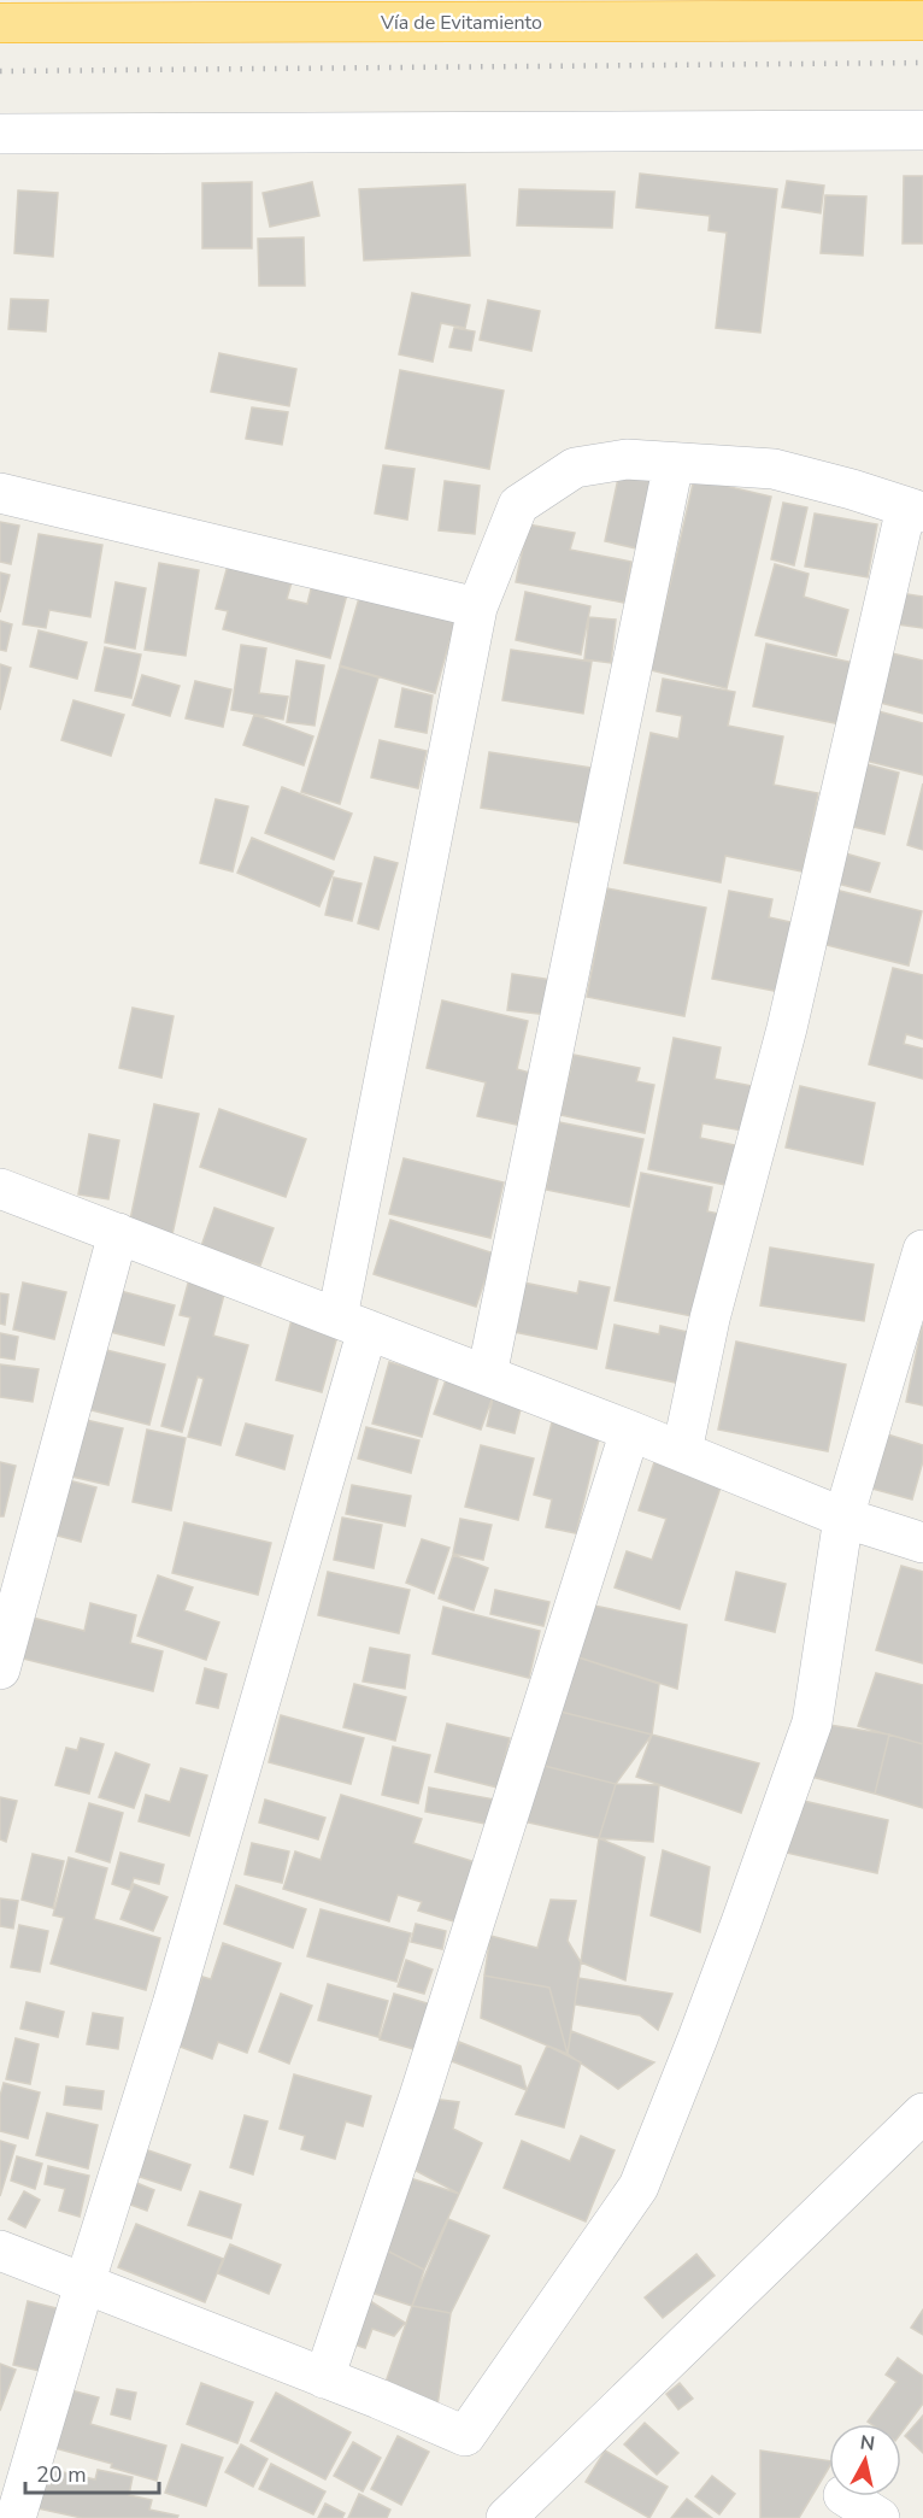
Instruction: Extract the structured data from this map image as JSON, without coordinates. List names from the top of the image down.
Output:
{
  "streets": {
    "highway": ["Vía de Evitamiento"]
  },
  "scale_bar": "20 m",
  "north": "top"
}
